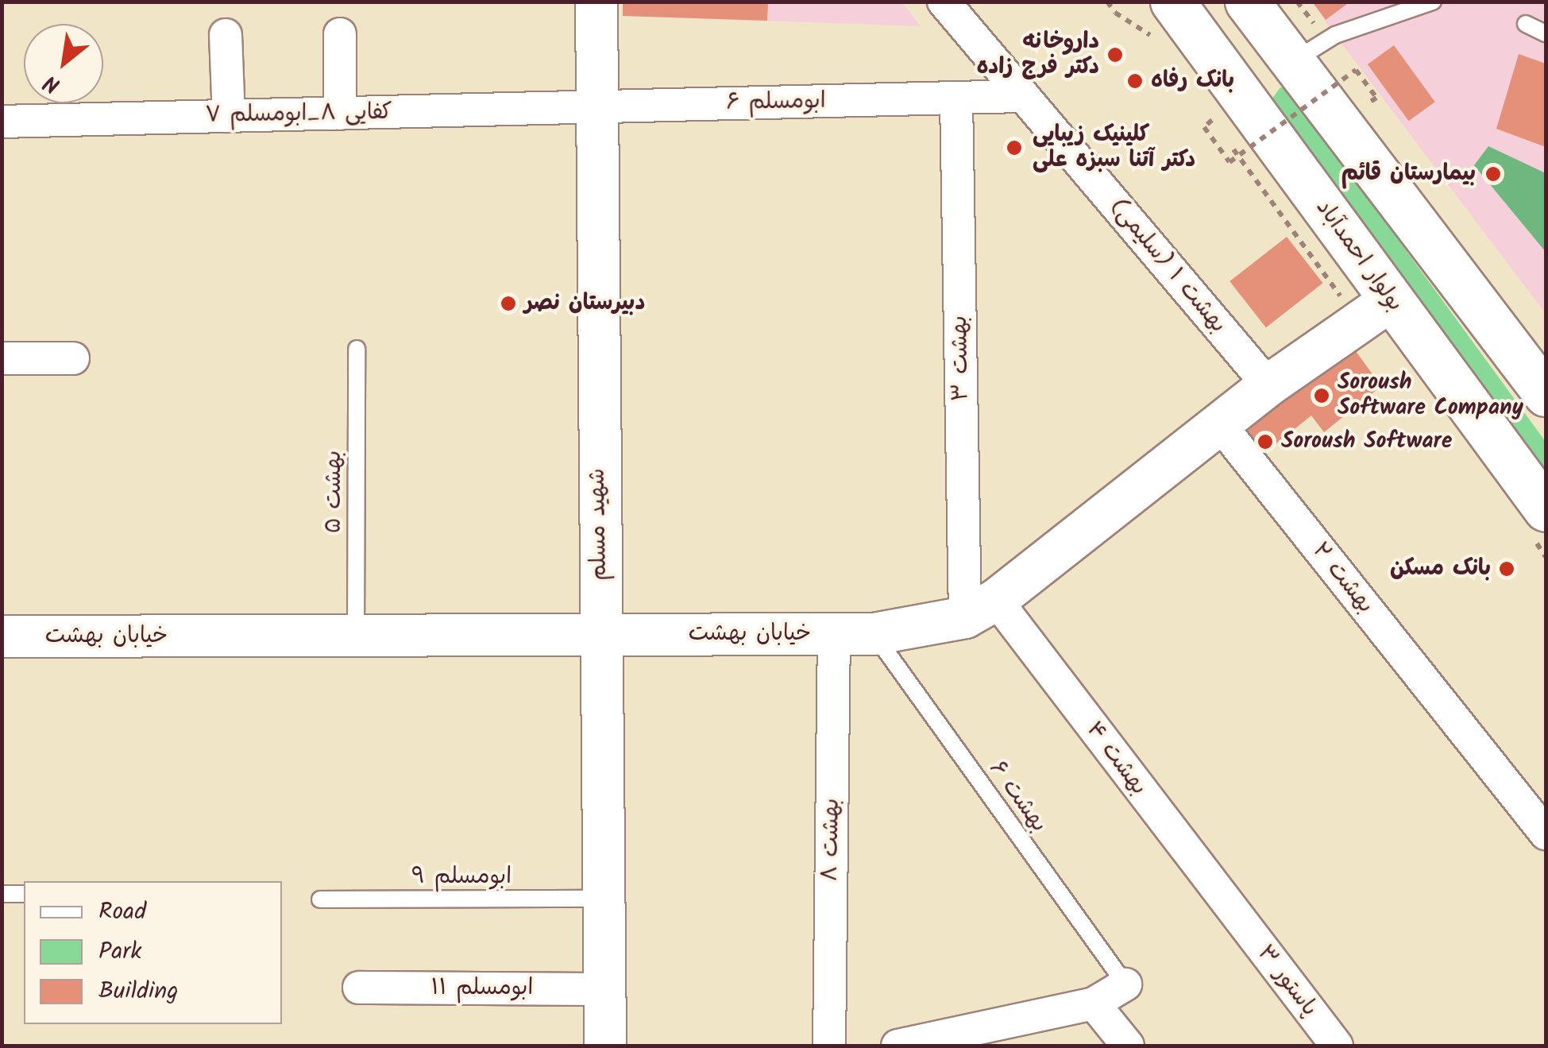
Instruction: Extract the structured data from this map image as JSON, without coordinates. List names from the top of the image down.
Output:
{
  "streets": {
    "main road": ["بولوار احمدآباد"],
    "street": [
      "ابومسلم ۶",
      "کفایی ۸_ابومسلم ۷",
      "بهشت ۱ (سلیمی)",
      "بهشت ۳",
      "شهید مسلم",
      "بهشت ۲",
      "خیابان بهشت",
      "بهشت ۴",
      "بهشت ۸",
      "پاستور ۳",
      "ابومسلم ۱۱"
    ],
    "lane": ["بهشت ۵", "بهشت ۶", "ابومسلم ۹"]
  },
  "crossings": [
    ["ابومسلم ۶", "کفایی ۸_ابومسلم ۷"],
    ["ابومسلم ۶", "بهشت ۱ (سلیمی)"],
    ["ابومسلم ۶", "بهشت ۳"],
    ["ابومسلم ۶", "شهید مسلم"],
    ["کفایی ۸_ابومسلم ۷", "شهید مسلم"],
    ["بولوار احمدآباد", "خیابان بهشت"],
    ["بهشت ۱ (سلیمی)", "خیابان بهشت"],
    ["بهشت ۳", "خیابان بهشت"],
    ["بهشت ۳", "بهشت ۴"],
    ["بهشت ۵", "خیابان بهشت"],
    ["شهید مسلم", "خیابان بهشت"],
    ["شهید مسلم", "ابومسلم ۹"],
    ["شهید مسلم", "ابومسلم ۱۱"],
    ["بهشت ۲", "خیابان بهشت"],
    ["خیابان بهشت", "بهشت ۴"],
    ["خیابان بهشت", "بهشت ۶"],
    ["خیابان بهشت", "بهشت ۸"],
    ["بهشت ۴", "پاستور ۳"],
    ["بهشت ۶", "بهشت ۸"]
  ],
  "places": [
    "داروخانه دکتر فرج زاده",
    "بانک رفاه",
    "کلینیک زیبایی دکتر آتنا سبزه علی",
    "بیمارستان قائم",
    "دبیرستان نصر",
    "Soroush Software Company",
    "Soroush Software",
    "بانک مسکن"
  ],
  "legend": ["Road", "Park", "Building"],
  "north": "bottom left"
}
